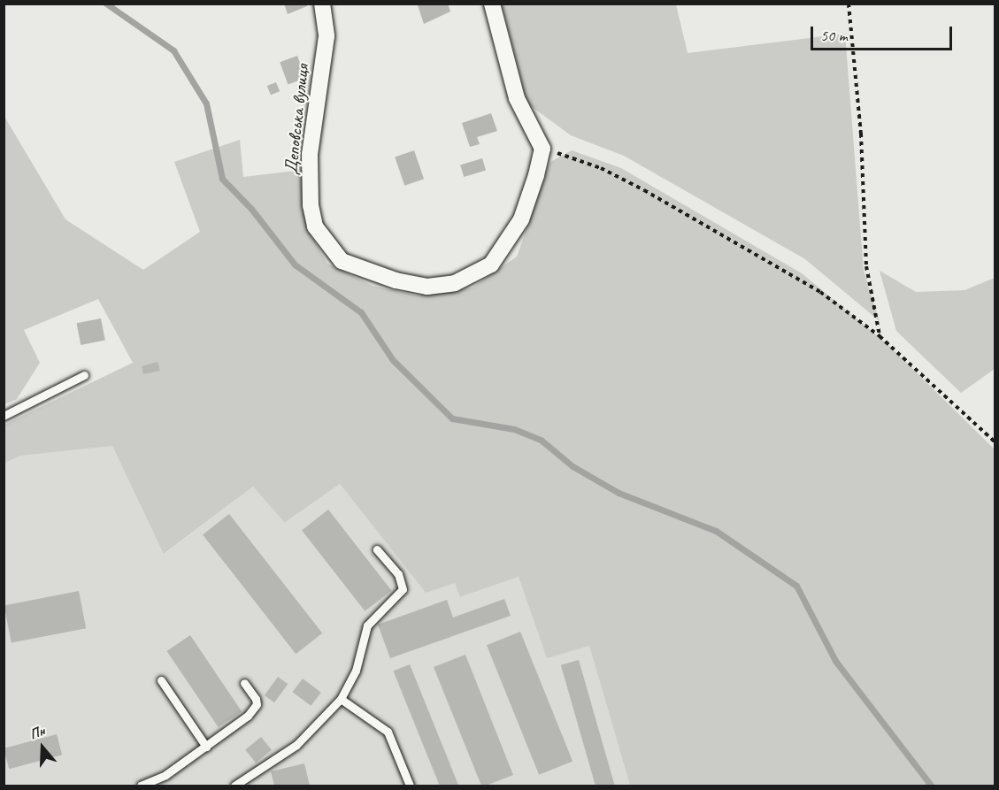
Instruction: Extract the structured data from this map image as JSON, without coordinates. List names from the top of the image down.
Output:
{
  "streets": {
    "street": ["Деповська вулиця"]
  },
  "scale_bar": "50 m",
  "north": "top"
}
